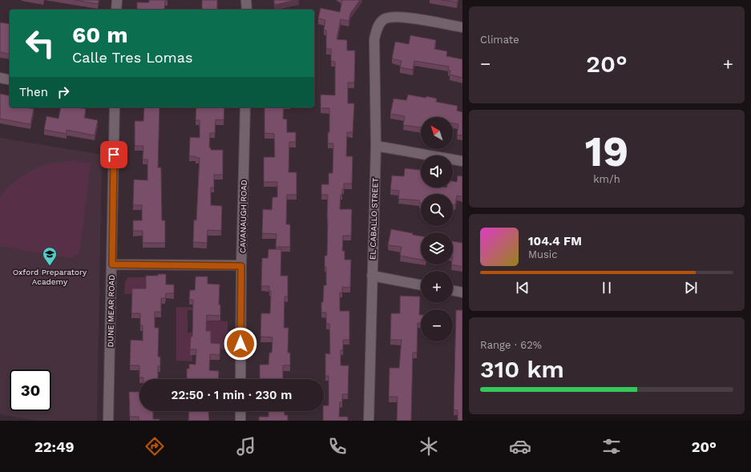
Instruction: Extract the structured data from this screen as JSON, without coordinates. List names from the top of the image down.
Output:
{
  "streets": {
    "street": ["CAVANAUGH ROAD", "EL CABALLO STREET", "DUNE MEAR ROAD"]
  },
  "places": {
    "school or university": ["Oxford Preparatory Academy"]
  },
  "north": "top left",
  "page": {
    "tile": [
      "Climate",
      ["19", "km/h"],
      ["Range · 62%", "310 km"]
    ],
    "turn": ["60 m", "Calle Tres Lomas"],
    "heat": ["−", "20°", "+"],
    "then": "Then",
    "map_buttons": ["+", "−"],
    "song": ["104.4 FM", "Music"],
    "limit": "30",
    "trip": "22:50 · 1 min · 230 m",
    "tabs": ["22:49", "20°"]
  }
}
